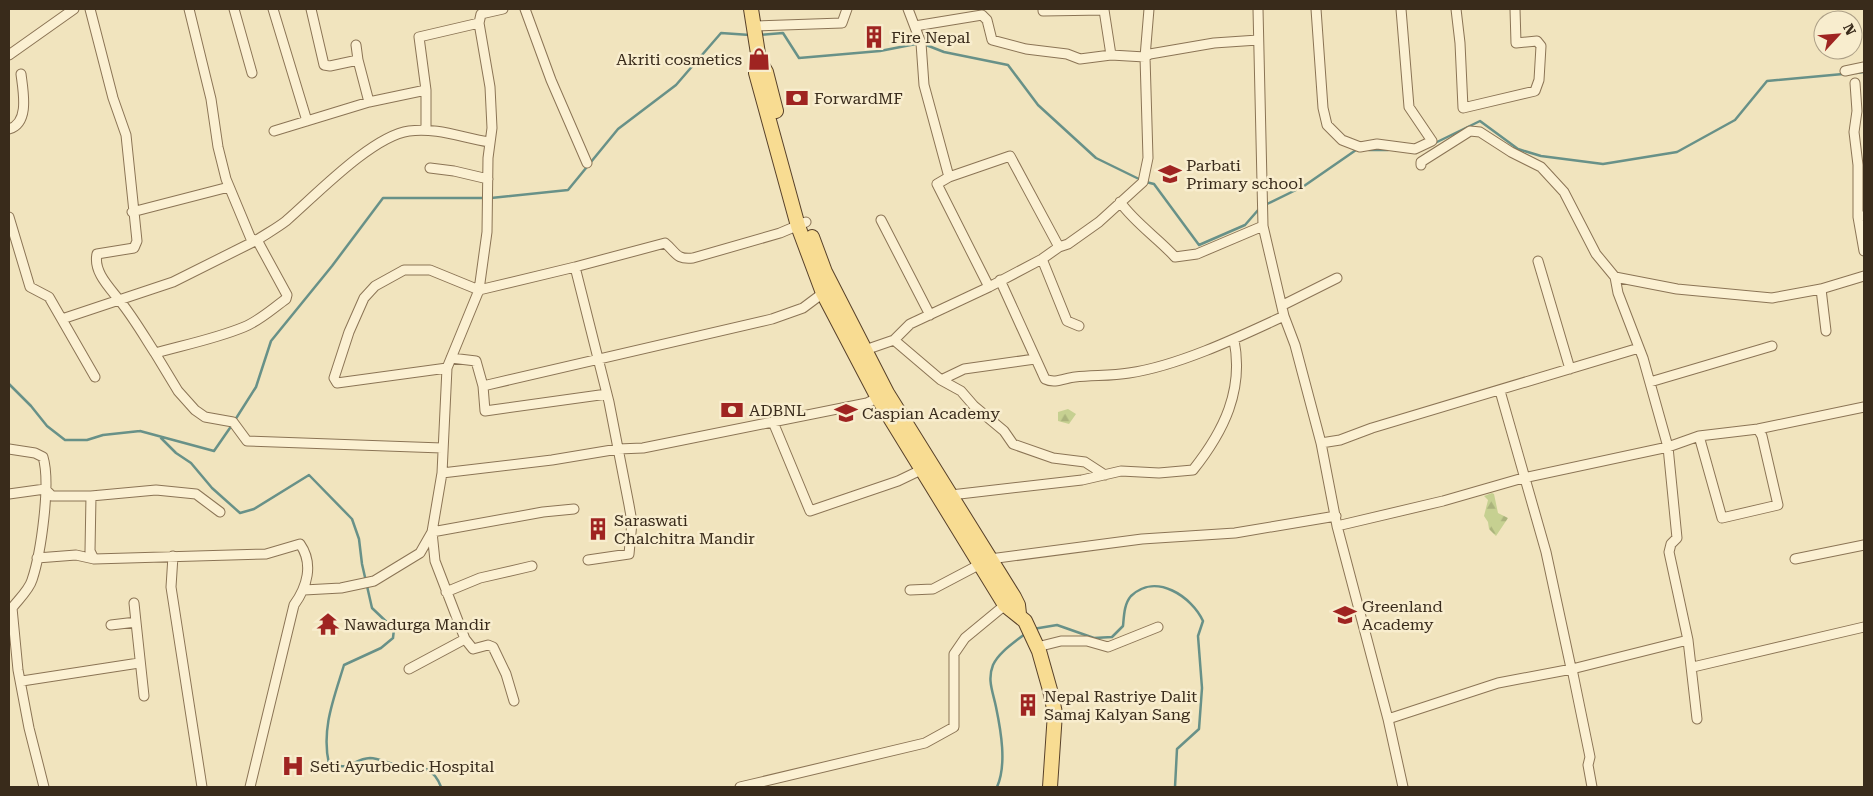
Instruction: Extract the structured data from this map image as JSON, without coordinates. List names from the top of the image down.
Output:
{
  "places": {
    "building": ["Fire Nepal", "Saraswati Chalchitra Mandir", "Nepal Rastriye Dalit Samaj Kalyan Sang"],
    "shop": ["Akriti cosmetics"],
    "bank": ["ForwardMF", "ADBNL"],
    "school or university": ["Parbati Primary school", "Caspian Academy", "Greenland Academy"],
    "temple": ["Nawadurga Mandir"],
    "hospital": ["Seti Ayurbedic Hospital"]
  },
  "north": "top right"
}
